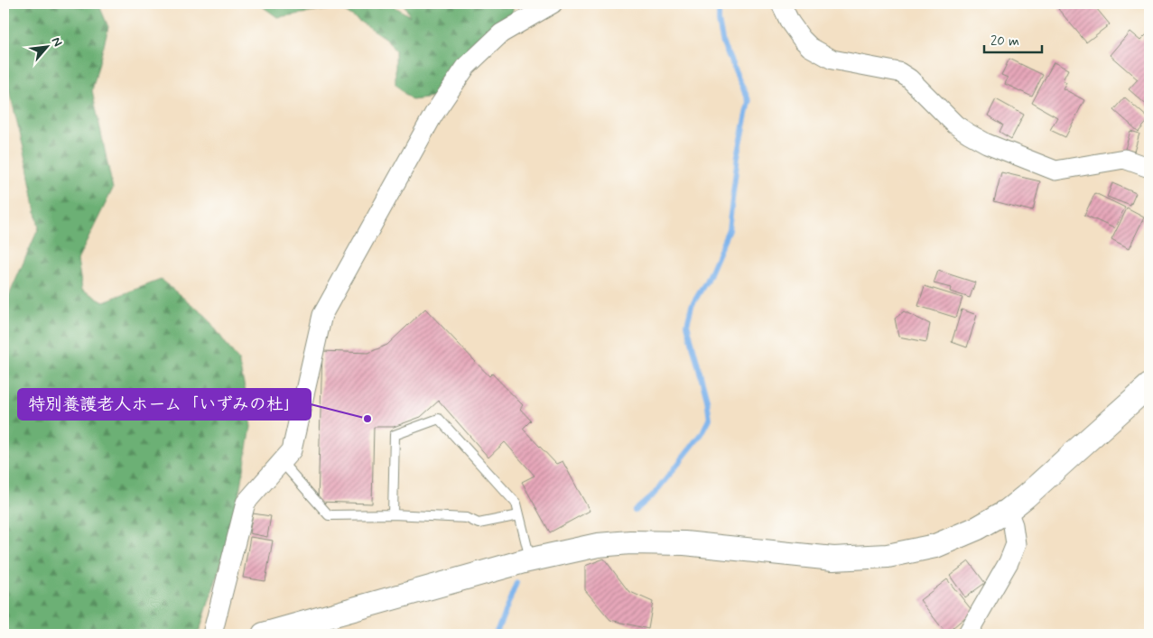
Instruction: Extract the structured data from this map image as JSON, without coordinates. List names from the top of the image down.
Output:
{
  "places": ["特別養護老人ホーム「いずみの杜」"],
  "scale_bar": "20 m",
  "north": "top right"
}
